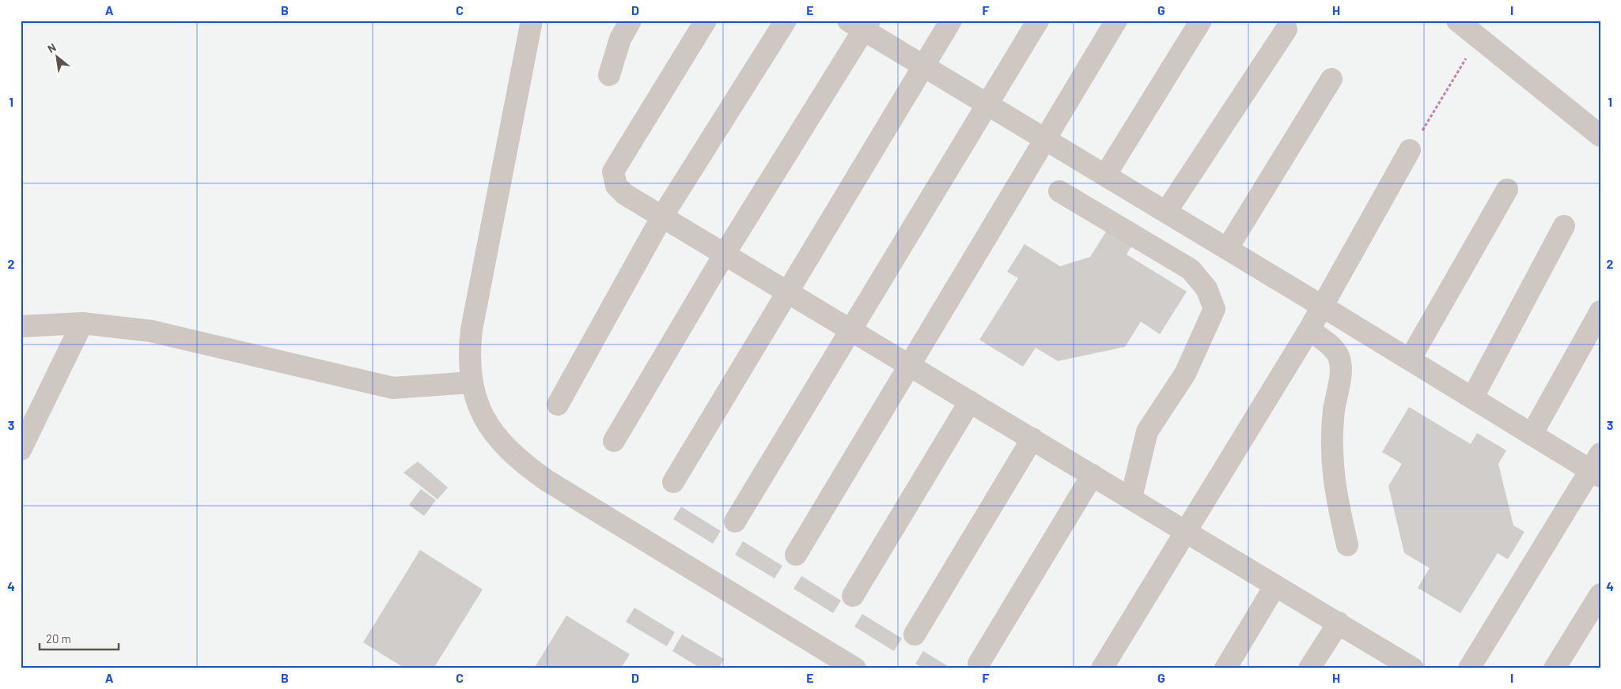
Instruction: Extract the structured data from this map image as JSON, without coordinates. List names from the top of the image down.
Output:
{
  "scale_bar": "20 m",
  "north": "top left",
  "grid": {
    "columns": [
      "A",
      "B",
      "C",
      "D",
      "E",
      "F",
      "G",
      "H",
      "I"
    ],
    "rows": [
      "1",
      "2",
      "3",
      "4"
    ]
  }
}
